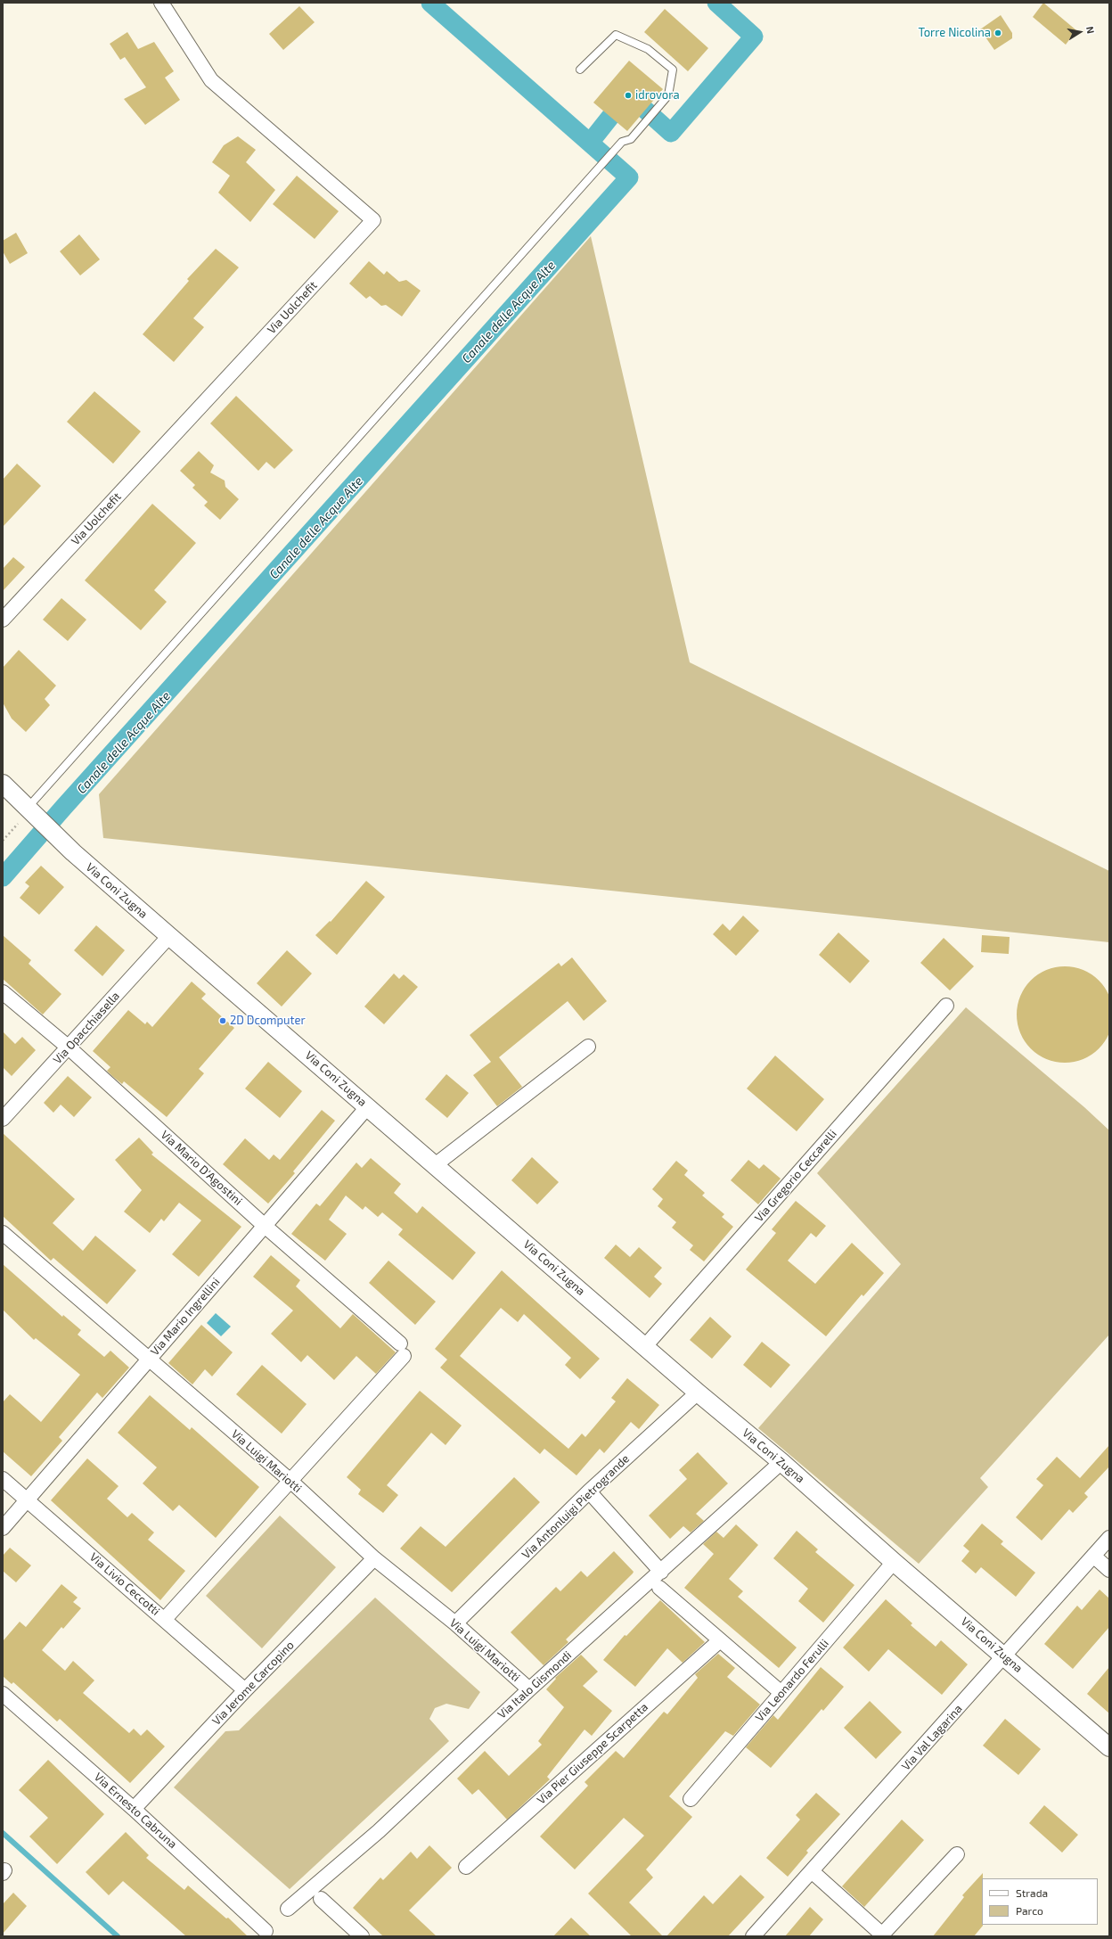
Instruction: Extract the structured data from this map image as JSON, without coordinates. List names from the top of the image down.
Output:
{
  "streets": {
    "street": [
      "Via Uolchefit",
      "Via Coni Zugna",
      "Via Opacchiasella",
      "Via Mario D'Agostini",
      "Via Gregorio Ceccarelli",
      "Via Mario Ingrellini",
      "Via Luigi Mariotti",
      "Via Antonluigi Pietrogrande",
      "Via Livio Ceccotti",
      "Via Leonardo Ferulli",
      "Via Jerome Carcopino",
      "Via Italo Gismondi",
      "Via Val Lagarina",
      "Via Pier Giuseppe Scarpetta",
      "Via Ernesto Cabruna"
    ]
  },
  "crossings": [
    ["Via Coni Zugna", "Via Opacchiasella"],
    ["Via Coni Zugna", "Via Gregorio Ceccarelli"],
    ["Via Coni Zugna", "Via Mario Ingrellini"],
    ["Via Coni Zugna", "Via Antonluigi Pietrogrande"],
    ["Via Coni Zugna", "Via Leonardo Ferulli"],
    ["Via Coni Zugna", "Via Italo Gismondi"],
    ["Via Coni Zugna", "Via Val Lagarina"],
    ["Via Opacchiasella", "Via Mario D'Agostini"],
    ["Via Mario D'Agostini", "Via Mario Ingrellini"],
    ["Via Mario D'Agostini", "Via Luigi Mariotti"],
    ["Via Mario Ingrellini", "Via Luigi Mariotti"],
    ["Via Mario Ingrellini", "Via Livio Ceccotti"],
    ["Via Luigi Mariotti", "Via Antonluigi Pietrogrande"],
    ["Via Luigi Mariotti", "Via Jerome Carcopino"],
    ["Via Luigi Mariotti", "Via Italo Gismondi"],
    ["Via Livio Ceccotti", "Via Jerome Carcopino"],
    ["Via Jerome Carcopino", "Via Ernesto Cabruna"]
  ],
  "water": ["Canale delle Acque Alte"],
  "places": ["Torre Nicolina", "idrovora", "2D Dcomputer"],
  "legend": ["Strada", "Parco"],
  "north": "right"
}
